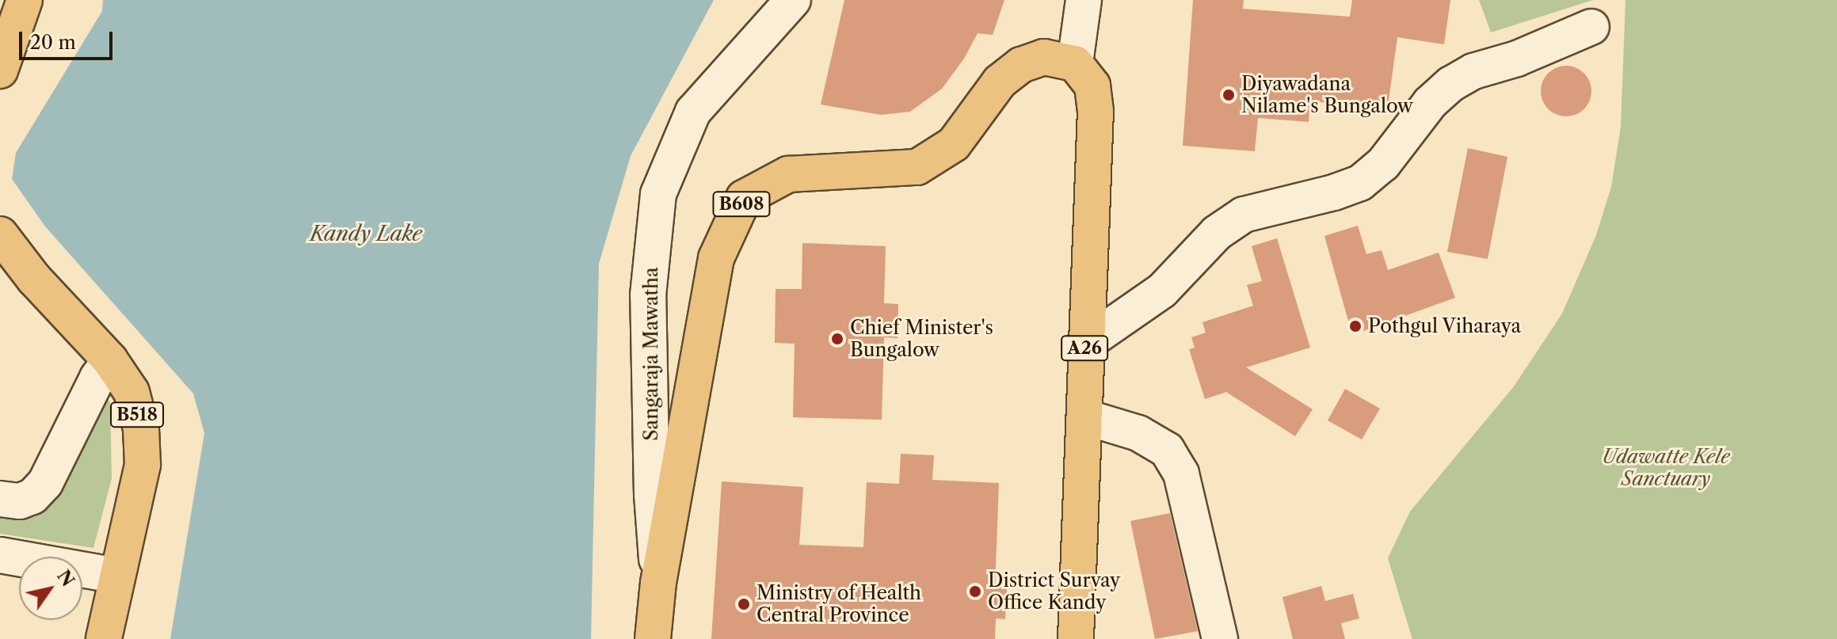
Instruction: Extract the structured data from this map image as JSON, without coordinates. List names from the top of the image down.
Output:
{
  "streets": {
    "main road": [
      "B608",
      "A26",
      "Sangaraja Mawatha",
      "B518"
    ]
  },
  "crossings": [
    ["B608", "A26"],
    ["B608", "Sangaraja Mawatha"]
  ],
  "water": ["Kandy Lake"],
  "parks": ["Udawatte Kele Sanctuary"],
  "places": [
    "Diyawadana Nilame's Bungalow",
    "Pothgul Viharaya",
    "Chief Minister's Bungalow",
    "District Survay Office Kandy",
    "Ministry of Health Central Province"
  ],
  "scale_bar": "20 m",
  "north": "top right"
}
